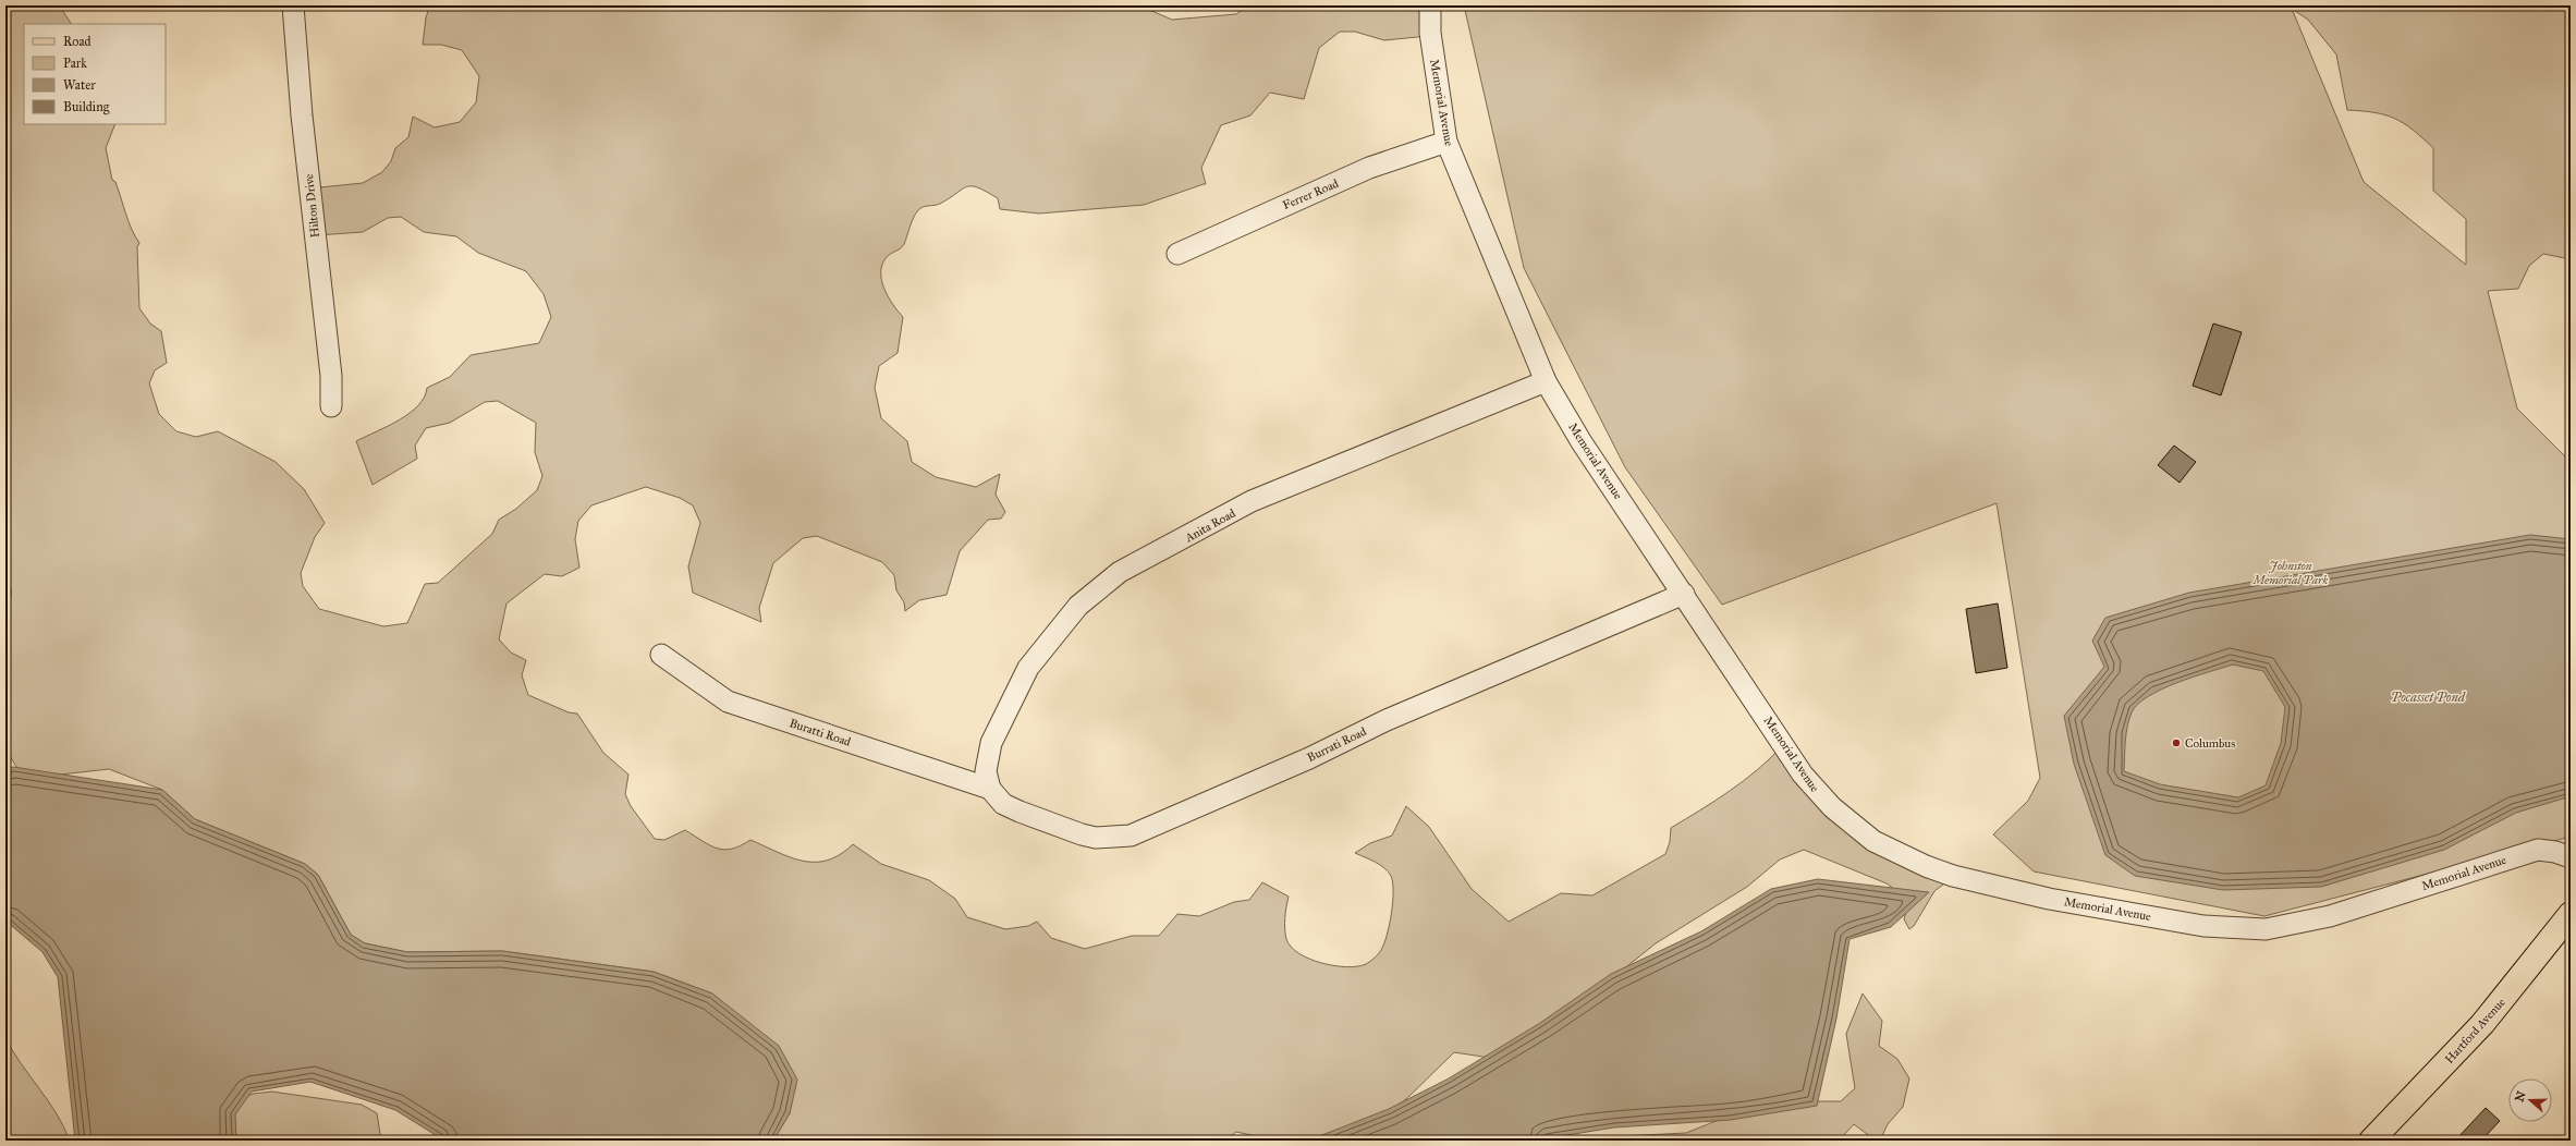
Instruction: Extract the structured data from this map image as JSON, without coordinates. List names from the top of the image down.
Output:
{
  "streets": {
    "main road": ["Hartford Avenue"],
    "street": [
      "Memorial Avenue",
      "Ferrer Road",
      "Hilton Drive",
      "Anita Road",
      "Buratti Road",
      "Burrati Road"
    ]
  },
  "crossings": [
    ["Memorial Avenue", "Ferrer Road"],
    ["Memorial Avenue", "Anita Road"],
    ["Memorial Avenue", "Burrati Road"],
    ["Anita Road", "Buratti Road"],
    ["Anita Road", "Burrati Road"],
    ["Buratti Road", "Burrati Road"]
  ],
  "water": ["Pocasset Pond"],
  "parks": ["Johnston Memorial Park"],
  "places": ["Columbus"],
  "legend": [
    "Road",
    "Park",
    "Water",
    "Building"
  ],
  "north": "left"
}
